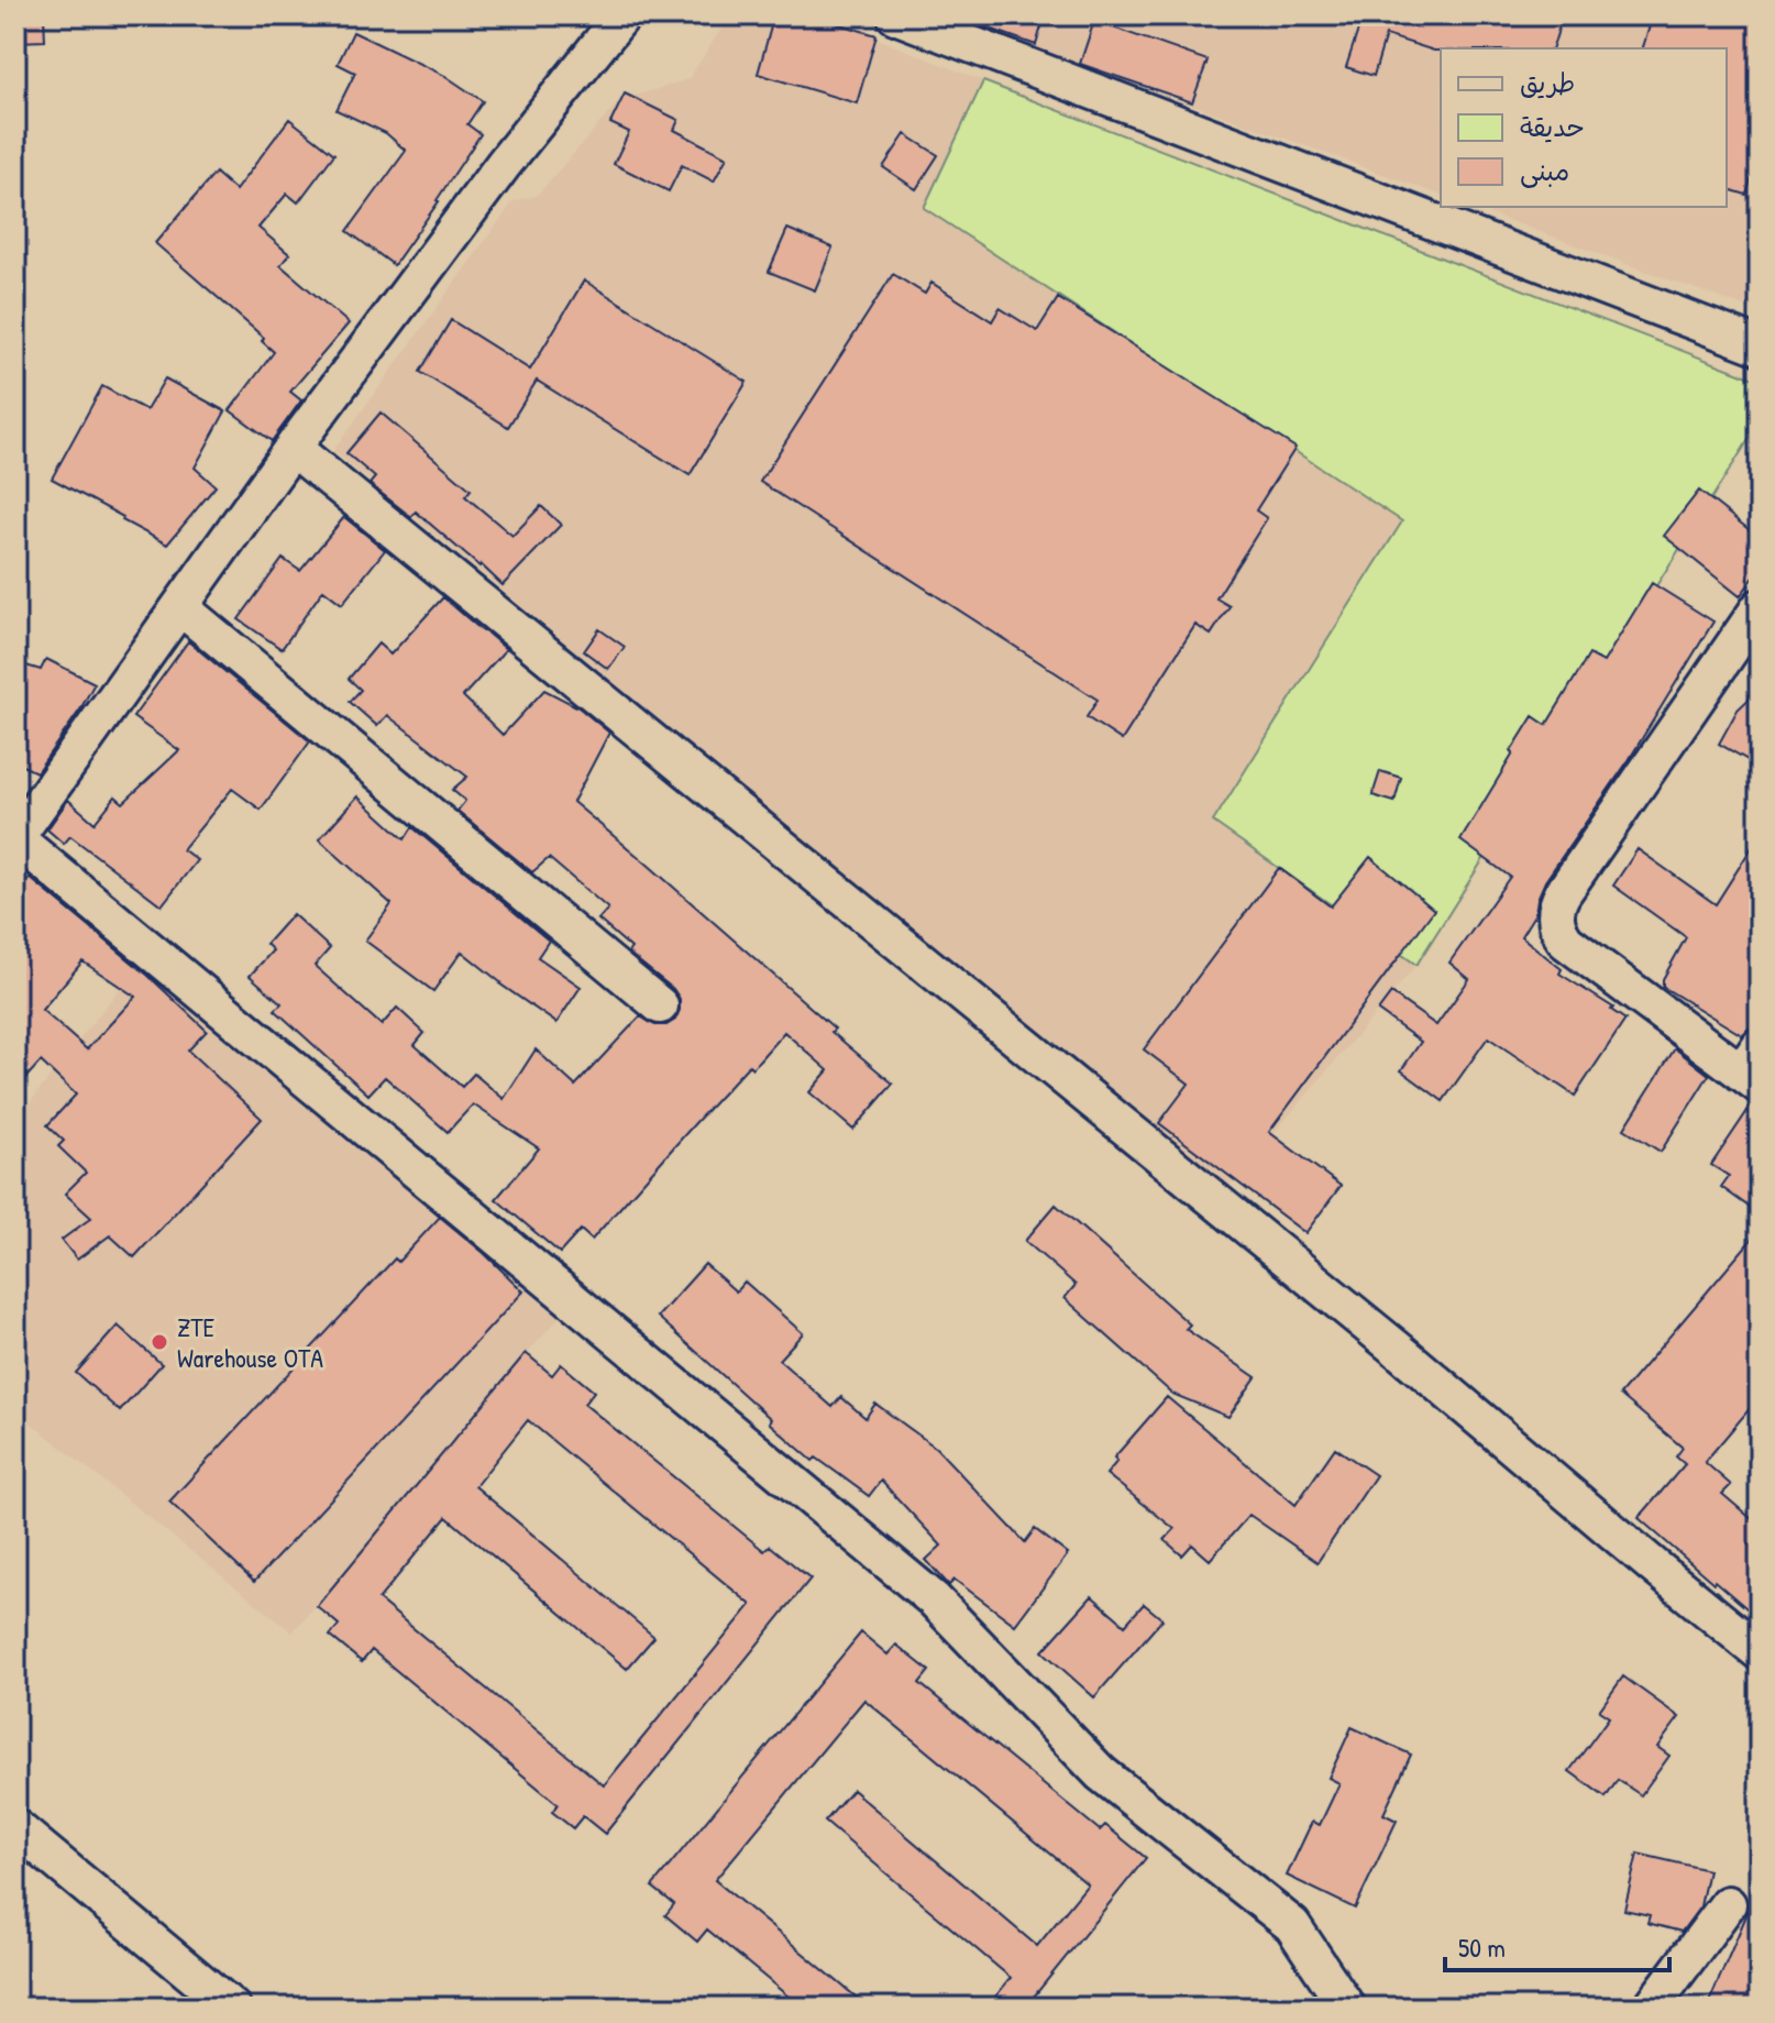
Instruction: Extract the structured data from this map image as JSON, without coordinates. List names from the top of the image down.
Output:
{
  "places": ["ZTE Warehouse OTA"],
  "legend": ["طريق", "حديقة", "مبنى"],
  "scale_bar": "50 m"
}
